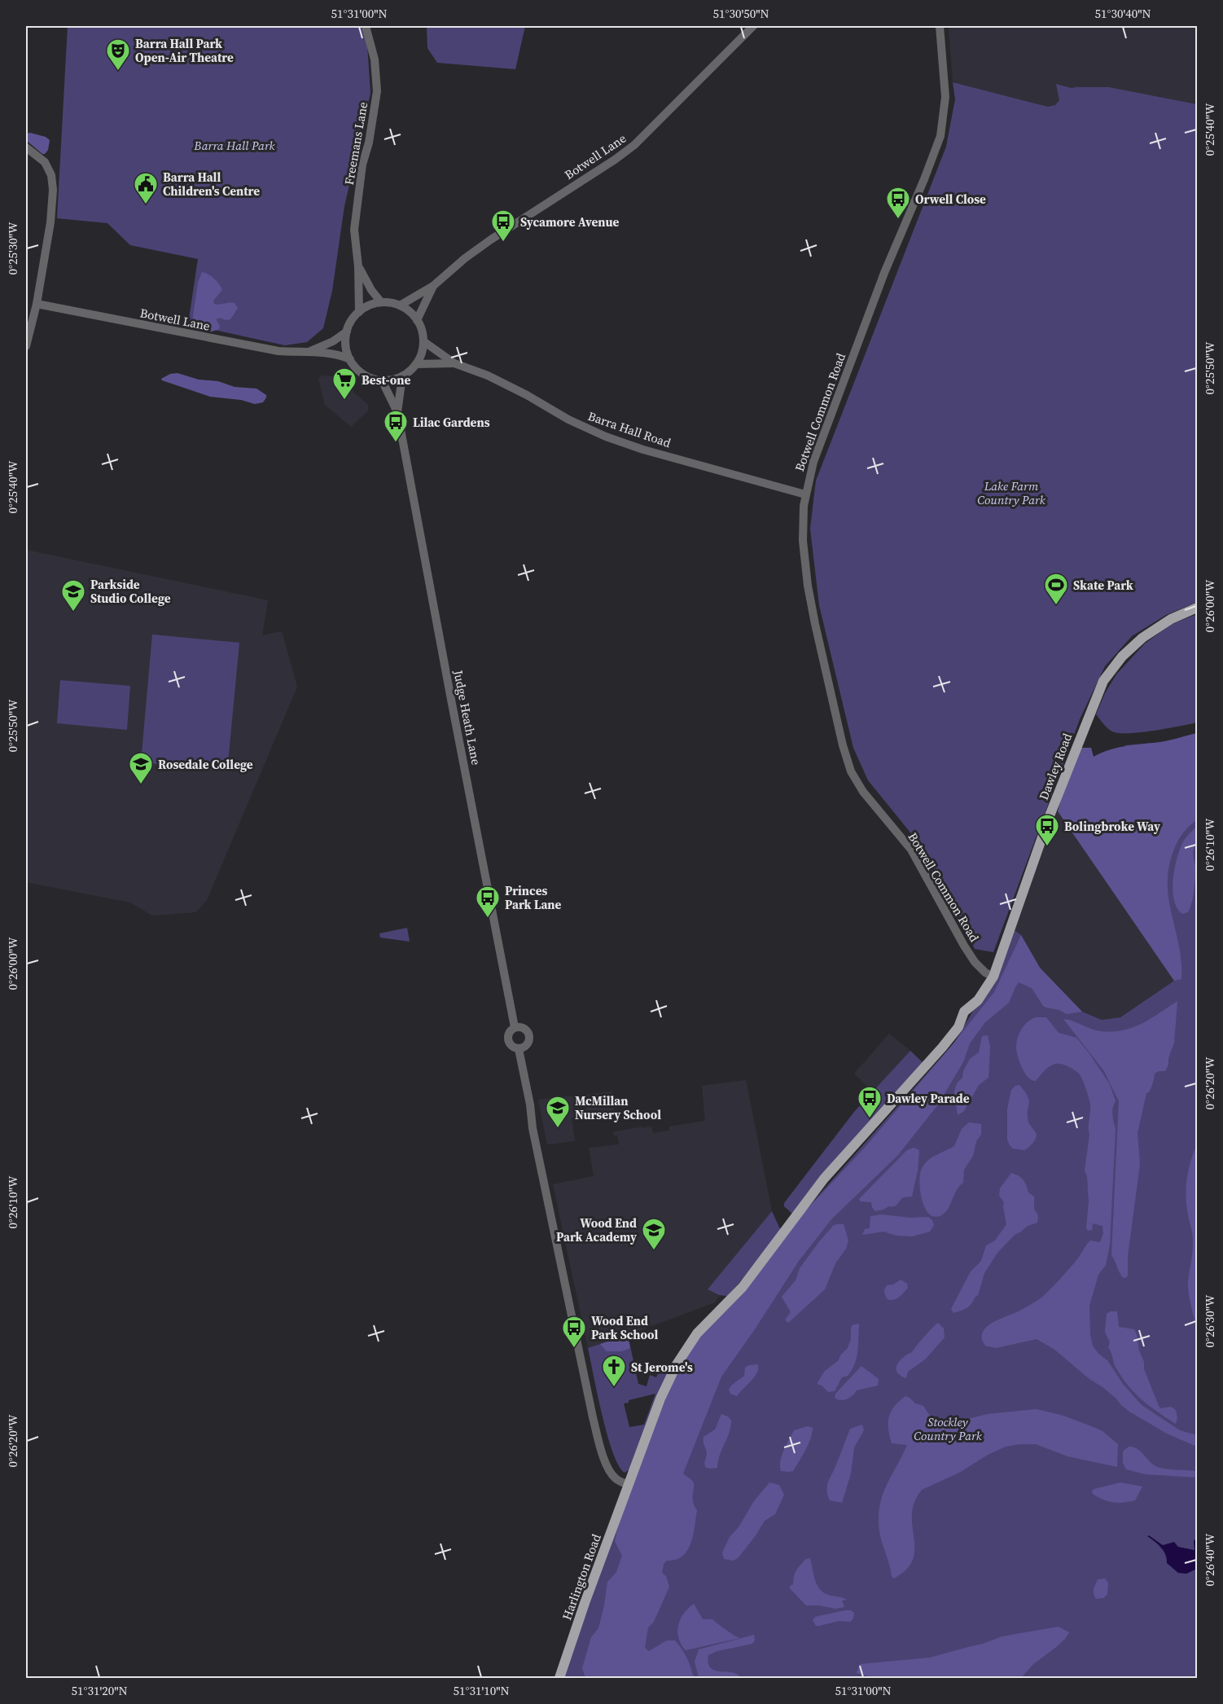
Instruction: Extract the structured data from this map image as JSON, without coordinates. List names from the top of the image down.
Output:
{
  "streets": {
    "main road": ["Dawley Road", "Harlington Road"],
    "street": [
      "Freemans Lane",
      "Botwell Lane",
      "Botwell Common Road",
      "Barra Hall Road",
      "Judge Heath Lane"
    ]
  },
  "crossings": [
    ["Freemans Lane", "Botwell Lane"],
    ["Freemans Lane", "Barra Hall Road"],
    ["Freemans Lane", "Judge Heath Lane"],
    ["Botwell Lane", "Barra Hall Road"],
    ["Botwell Lane", "Judge Heath Lane"],
    ["Botwell Common Road", "Barra Hall Road"],
    ["Botwell Common Road", "Dawley Road"],
    ["Barra Hall Road", "Judge Heath Lane"],
    ["Dawley Road", "Harlington Road"]
  ],
  "parks": ["Barra Hall Park", "Lake Farm Country Park", "Stockley Country Park"],
  "places": {
    "theatre": ["Barra Hall Park Open-Air Theatre"],
    "public building": ["Barra Hall Children's Centre"],
    "bus stop": [
      "Orwell Close",
      "Sycamore Avenue",
      "Lilac Gardens",
      "Bolingbroke Way",
      "Princes Park Lane",
      "Dawley Parade",
      "Wood End Park School"
    ],
    "supermarket": ["Best-one"],
    "sports": ["Skate Park"],
    "school or university": [
      "Parkside Studio College",
      "Rosedale College",
      "McMillan Nursery School",
      "Wood End Park Academy"
    ],
    "church": ["St Jerome's"]
  },
  "coordinates": [
    "51°31'00\"N",
    "51°30'50\"N",
    "51°30'40\"N",
    "0°25'40\"W",
    "0°25'30\"W",
    "0°25'50\"W",
    "0°26'00\"W",
    "0°26'10\"W",
    "0°26'20\"W",
    "0°26'30\"W",
    "0°26'40\"W",
    "51°31'20\"N",
    "51°31'10\"N"
  ]
}
